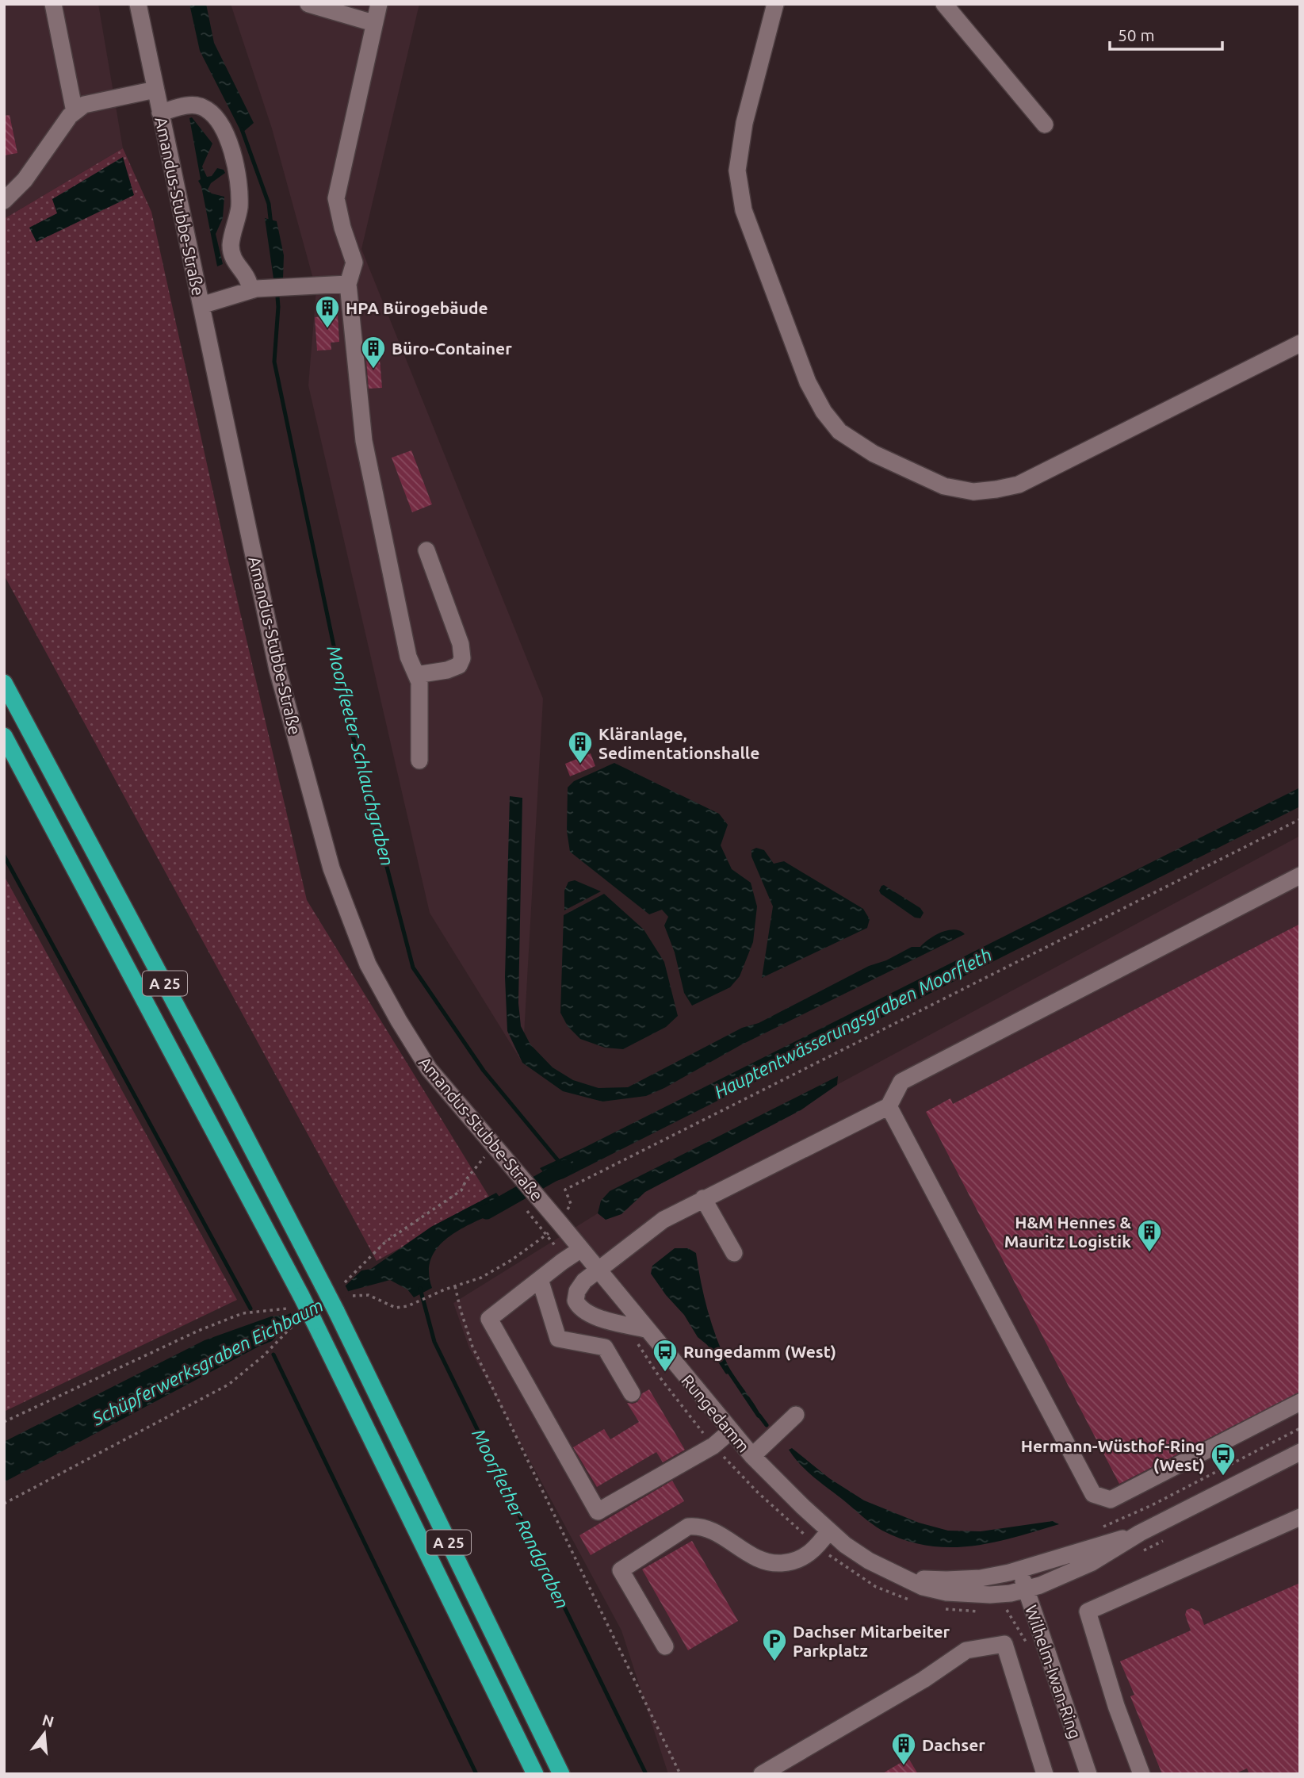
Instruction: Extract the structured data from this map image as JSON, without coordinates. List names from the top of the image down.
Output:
{
  "streets": {
    "highway": ["A 25"],
    "street": ["Amandus-Stubbe-Straße", "Rungedamm", "Wilhelm-Iwan-Ring"]
  },
  "crossings": [
    ["Amandus-Stubbe-Straße", "Rungedamm"],
    ["Rungedamm", "Wilhelm-Iwan-Ring"]
  ],
  "water": [
    "Moorfleeter Schlauchgraben",
    "Hauptentwässerungsgraben Moorfleth",
    "Schüpferwerksgraben Eichbaum",
    "Moorflether Randgraben"
  ],
  "places": {
    "building": [
      "HPA Bürogebäude",
      "Büro-Container",
      "Kläranlage, Sedimentationshalle",
      "H&M Hennes & Mauritz Logistik",
      "Dachser"
    ],
    "bus stop": ["Rungedamm (West)", "Hermann-Wüsthof-Ring (West)"],
    "parking": ["Dachser Mitarbeiter Parkplatz"]
  },
  "scale_bar": "50 m",
  "north": "top"
}
